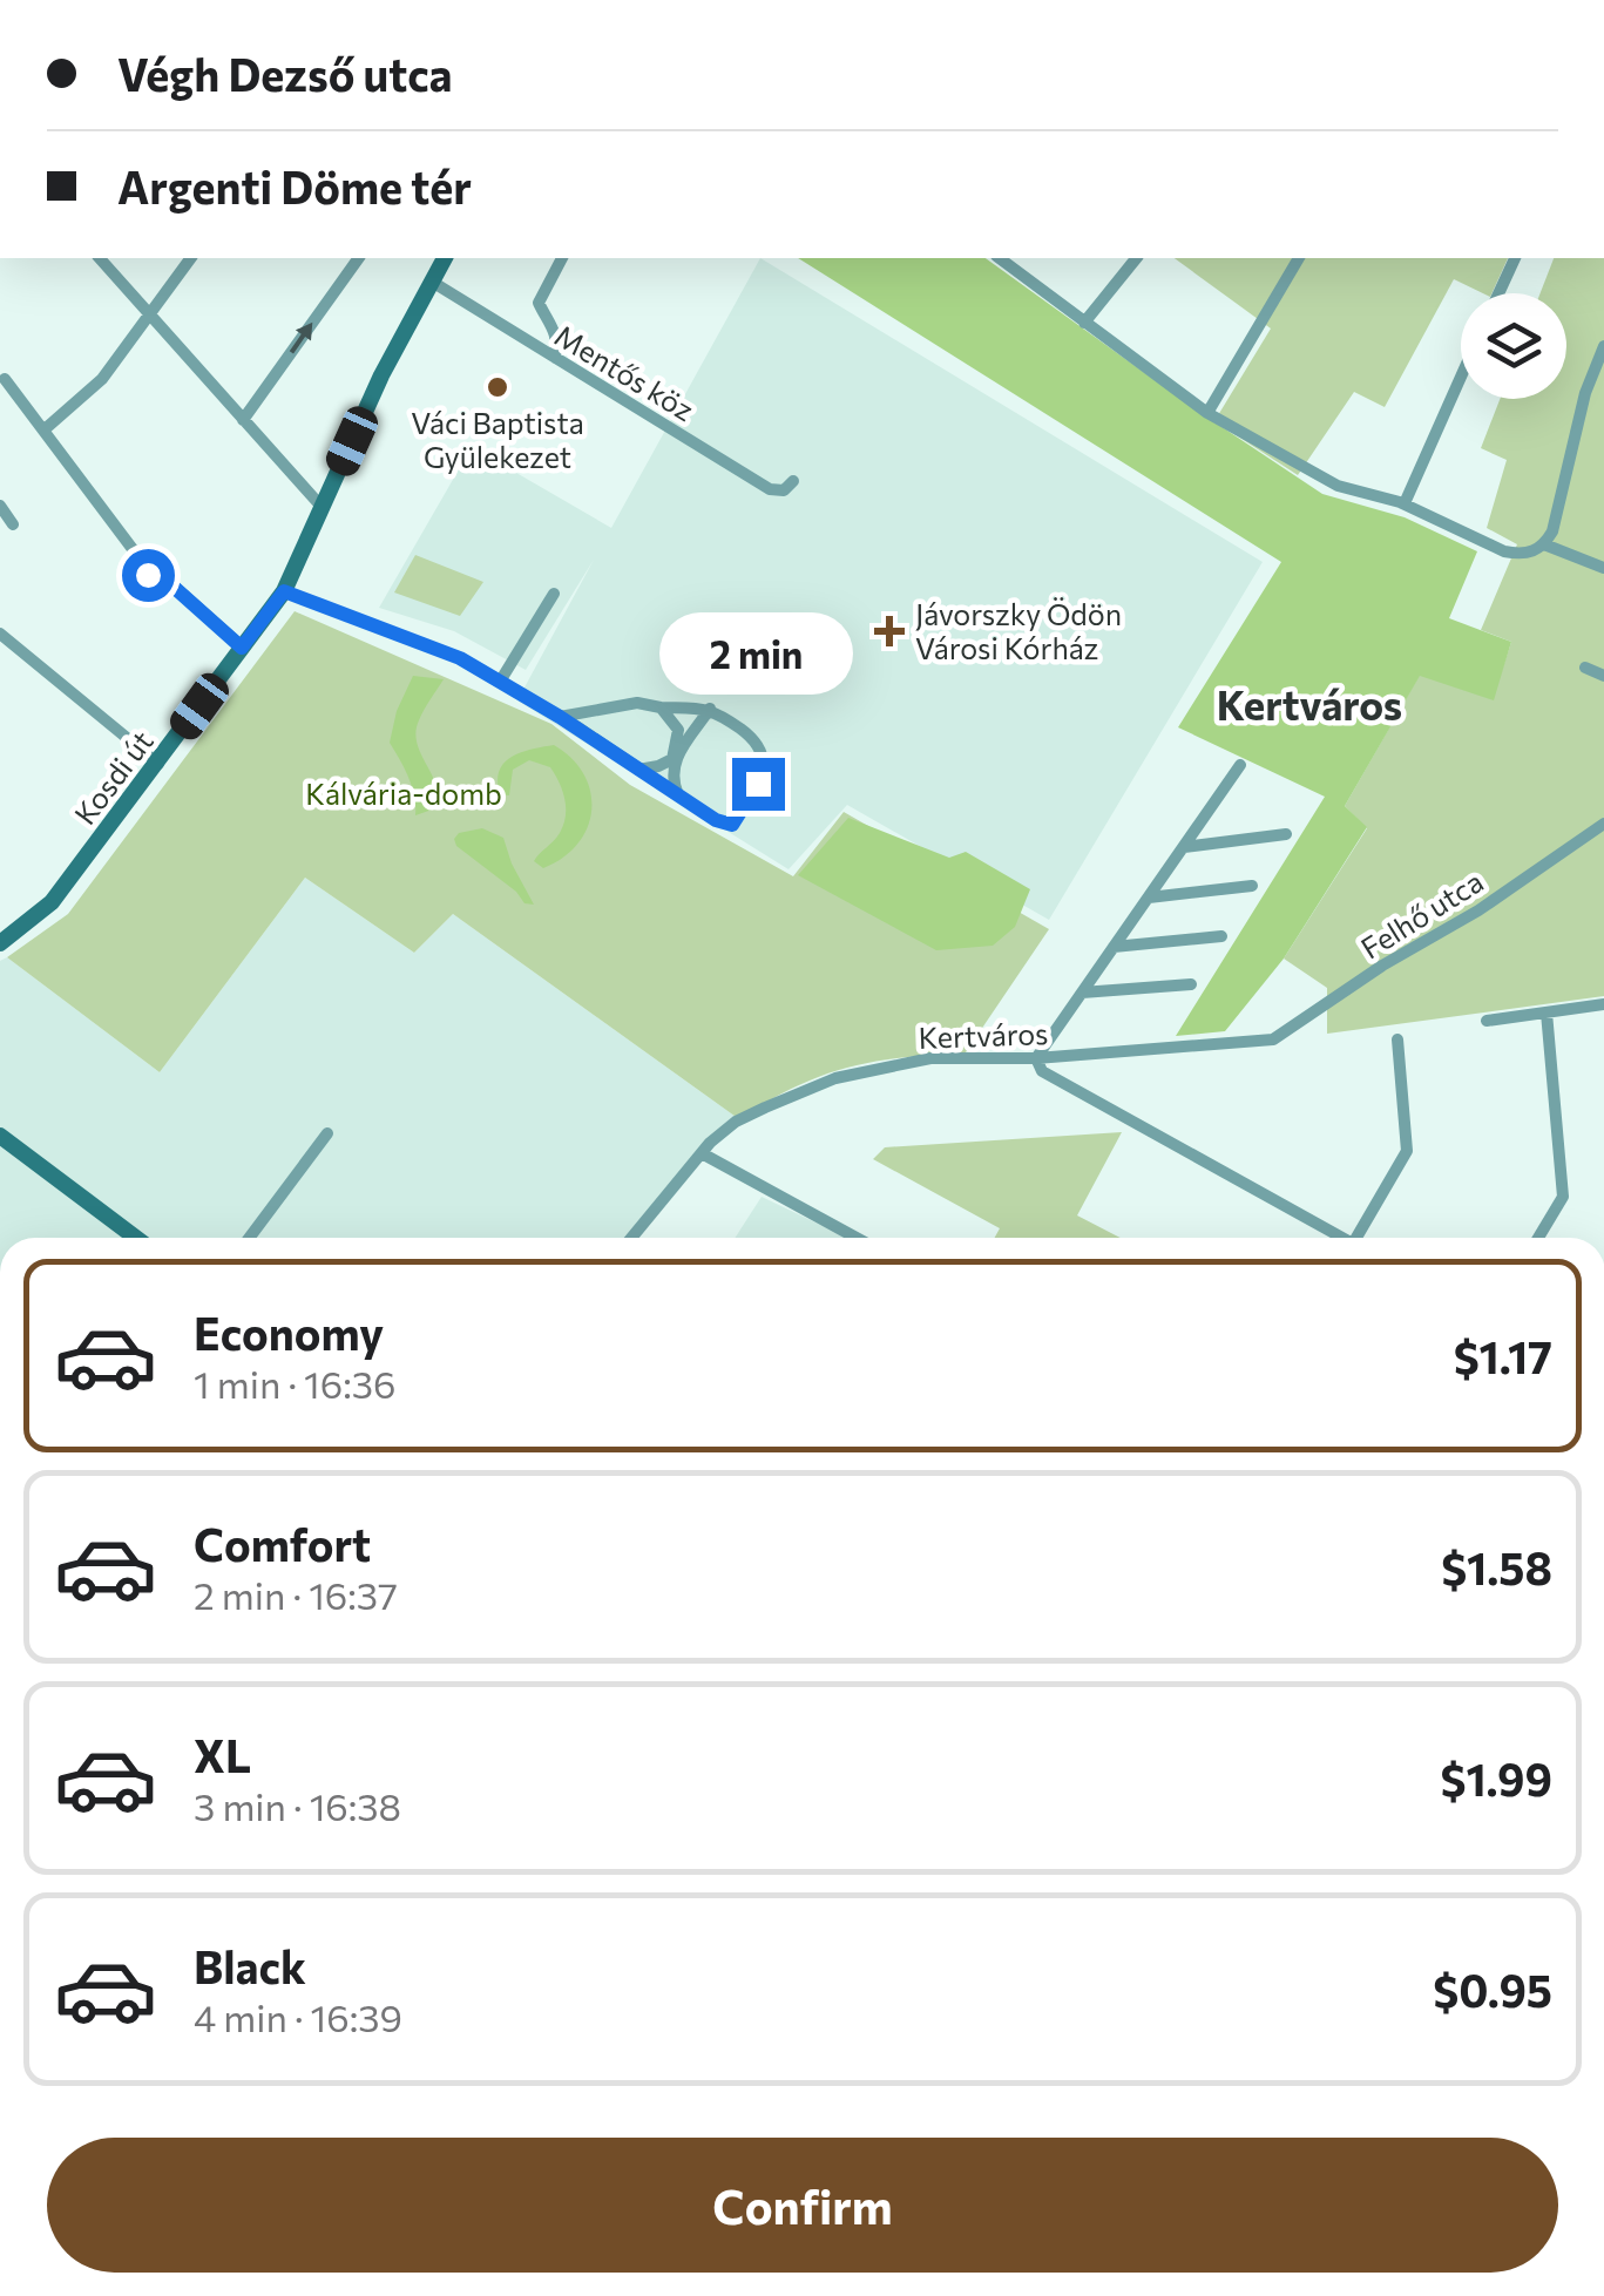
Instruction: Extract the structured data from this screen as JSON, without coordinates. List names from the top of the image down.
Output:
{
  "streets": {
    "street": [
      "Mentős köz",
      "Kosdi út",
      "Felhő utca",
      "Kertváros"
    ]
  },
  "crossings": [
    ["Mentős köz", "Kosdi út"],
    ["Felhő utca", "Kertváros"]
  ],
  "districts": ["Kertváros"],
  "parks": ["Kálvária-domb"],
  "places": {
    "other": ["Váci Baptista Gyülekezet"],
    "health": ["Jávorszky Ödön Városi Kórház"]
  },
  "page": {
    "banner": ["Végh Dezső utca", "Argenti Döme tér"],
    "bubble": "2 min",
    "list": [
      {
        "name": "Economy",
        "note": "1 min · 16:36",
        "value": "$1.17"
      },
      {
        "name": "Comfort",
        "note": "2 min · 16:37",
        "value": "$1.58"
      },
      {
        "name": "XL",
        "note": "3 min · 16:38",
        "value": "$1.99"
      },
      {
        "name": "Black",
        "note": "4 min · 16:39",
        "value": "$0.95"
      }
    ],
    "buttons": "Confirm"
  }
}
